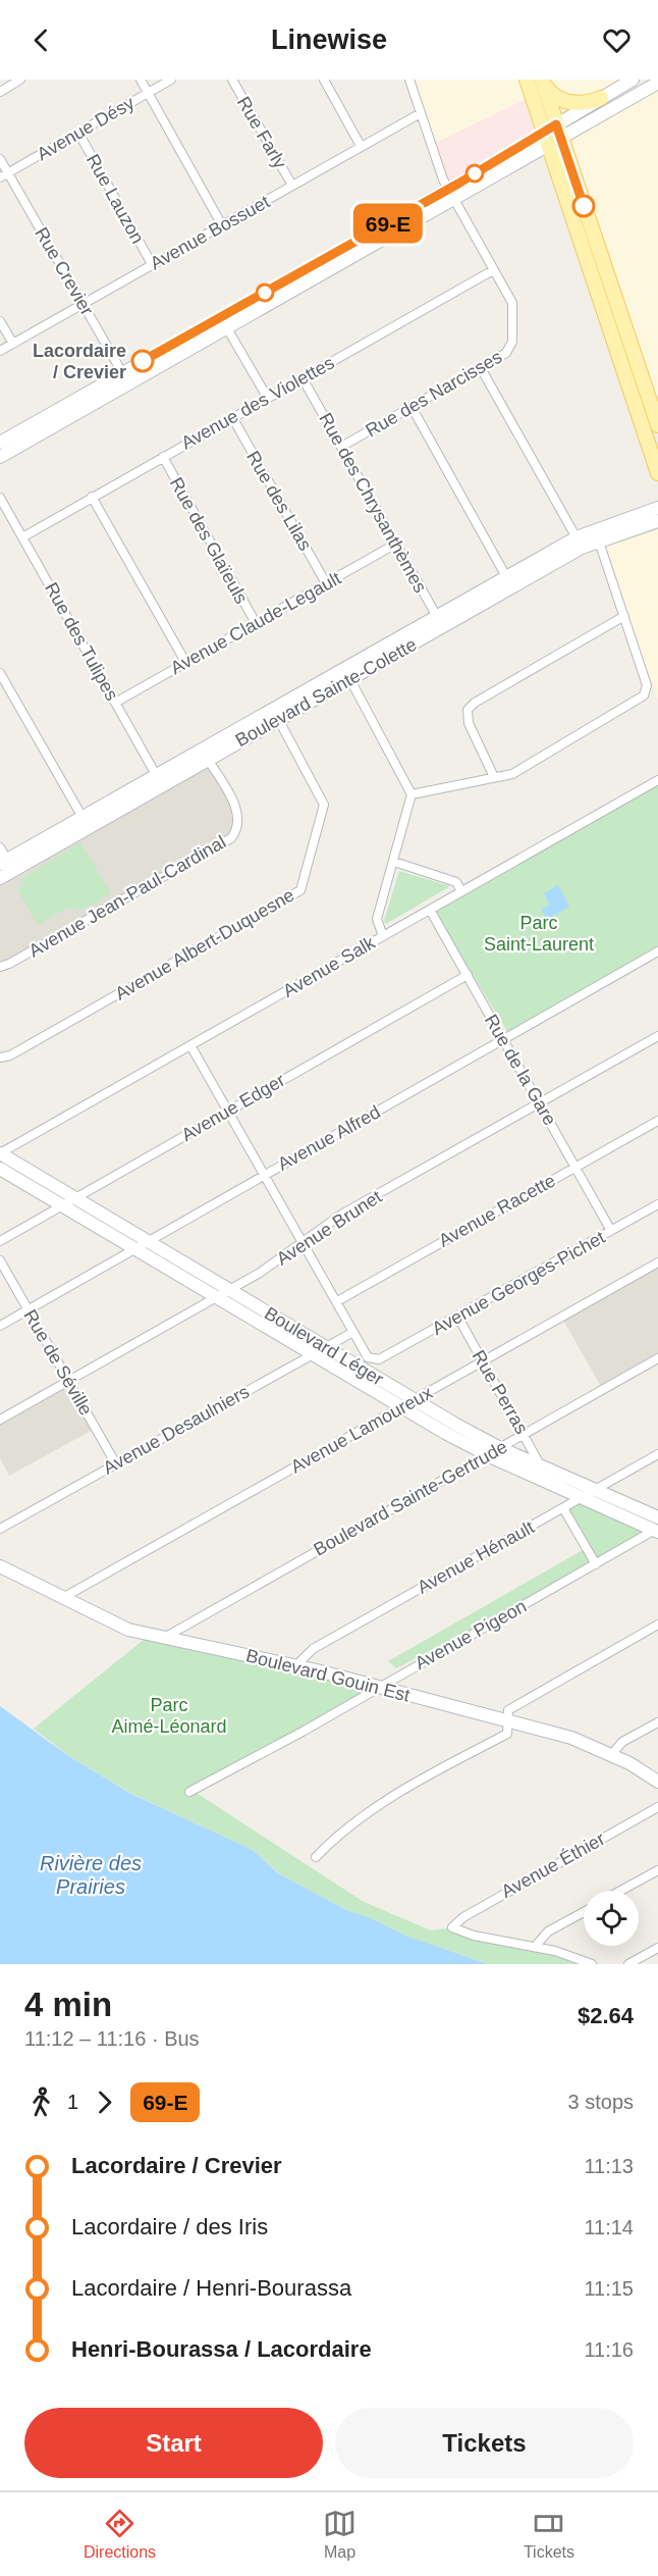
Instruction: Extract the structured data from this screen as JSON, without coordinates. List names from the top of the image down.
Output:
{
  "streets": {
    "main road": ["Boulevard Sainte-Colette", "Boulevard Léger", "Boulevard Gouin Est"],
    "street": [
      "Avenue Désy",
      "Rue Farly",
      "Rue Lauzon",
      "Avenue Bossuet",
      "Rue Crevier",
      "Rue des Narcisses",
      "Avenue des Violettes",
      "Rue des Lilas",
      "Rue des Chrysanthèmes",
      "Rue des Glaïeuls",
      "Avenue Claude-Legault",
      "Rue des Tulipes",
      "Avenue Jean-Paul-Cardinal",
      "Avenue Albert-Duquesne",
      "Avenue Salk",
      "Rue de la Gare",
      "Avenue Edger",
      "Avenue Alfred",
      "Avenue Racette",
      "Avenue Brunet",
      "Avenue Georges-Pichet",
      "Rue de Séville",
      "Rue Perras",
      "Avenue Desaulniers",
      "Avenue Lamoureux",
      "Boulevard Sainte-Gertrude",
      "Avenue Hénault",
      "Avenue Pigeon",
      "Avenue Éthier"
    ]
  },
  "crossings": [
    ["Avenue Désy", "Rue Lauzon"],
    ["Avenue Désy", "Rue Crevier"],
    ["Rue Farly", "Avenue Bossuet"],
    ["Rue Lauzon", "Avenue Bossuet"],
    ["Avenue Bossuet", "Rue Crevier"],
    ["Avenue Bossuet", "Rue des Narcisses"],
    ["Rue des Narcisses", "Avenue des Violettes"],
    ["Rue des Narcisses", "Rue des Chrysanthèmes"],
    ["Avenue des Violettes", "Rue des Lilas"],
    ["Avenue des Violettes", "Rue des Chrysanthèmes"],
    ["Avenue des Violettes", "Rue des Glaïeuls"],
    ["Avenue des Violettes", "Rue des Tulipes"],
    ["Rue des Lilas", "Avenue Claude-Legault"],
    ["Rue des Chrysanthèmes", "Avenue Claude-Legault"],
    ["Rue des Chrysanthèmes", "Boulevard Sainte-Colette"],
    ["Rue des Glaïeuls", "Avenue Claude-Legault"],
    ["Avenue Claude-Legault", "Rue des Tulipes"],
    ["Rue des Tulipes", "Boulevard Sainte-Colette"],
    ["Boulevard Sainte-Colette", "Avenue Jean-Paul-Cardinal"],
    ["Boulevard Sainte-Colette", "Avenue Albert-Duquesne"],
    ["Avenue Salk", "Rue de la Gare"],
    ["Avenue Salk", "Boulevard Léger"],
    ["Rue de la Gare", "Avenue Edger"],
    ["Rue de la Gare", "Avenue Alfred"],
    ["Rue de la Gare", "Avenue Racette"],
    ["Rue de la Gare", "Avenue Brunet"],
    ["Rue de la Gare", "Avenue Georges-Pichet"],
    ["Avenue Edger", "Boulevard Léger"],
    ["Avenue Alfred", "Boulevard Léger"],
    ["Avenue Alfred", "Rue de Séville"],
    ["Avenue Brunet", "Boulevard Léger"],
    ["Avenue Brunet", "Rue de Séville"],
    ["Avenue Georges-Pichet", "Rue Perras"],
    ["Avenue Georges-Pichet", "Avenue Desaulniers"],
    ["Boulevard Léger", "Rue Perras"],
    ["Boulevard Léger", "Avenue Desaulniers"],
    ["Boulevard Léger", "Avenue Lamoureux"],
    ["Boulevard Léger", "Boulevard Sainte-Gertrude"],
    ["Boulevard Léger", "Avenue Hénault"],
    ["Boulevard Léger", "Avenue Pigeon"],
    ["Rue de Séville", "Avenue Desaulniers"],
    ["Rue Perras", "Avenue Lamoureux"],
    ["Rue Perras", "Boulevard Sainte-Gertrude"],
    ["Avenue Lamoureux", "Boulevard Gouin Est"],
    ["Boulevard Sainte-Gertrude", "Boulevard Gouin Est"],
    ["Avenue Hénault", "Boulevard Gouin Est"],
    ["Avenue Pigeon", "Boulevard Gouin Est"]
  ],
  "water": ["Rivière des Prairies"],
  "parks": ["Parc Saint-Laurent", "Parc Aimé-Léonard"],
  "places": ["Lacordaire / Crevier"],
  "lines": ["bus line 69-E"],
  "page": {
    "header": "Linewise",
    "on_map": "69-E",
    "heading": ["4 min", "11:12 – 11:16 · Bus", "$2.64"],
    "legs": ["1", "69-E", "3 stops"],
    "list": [
      {
        "name": "Lacordaire / Crevier",
        "value": "11:13"
      },
      {
        "name": "Lacordaire / des Iris",
        "value": "11:14"
      },
      {
        "name": "Lacordaire / Henri-Bourassa",
        "value": "11:15"
      },
      {
        "name": "Henri-Bourassa / Lacordaire",
        "value": "11:16"
      }
    ],
    "buttons": ["Start", "Tickets"],
    "tabs": ["Directions", "Map", "Tickets"]
  }
}
